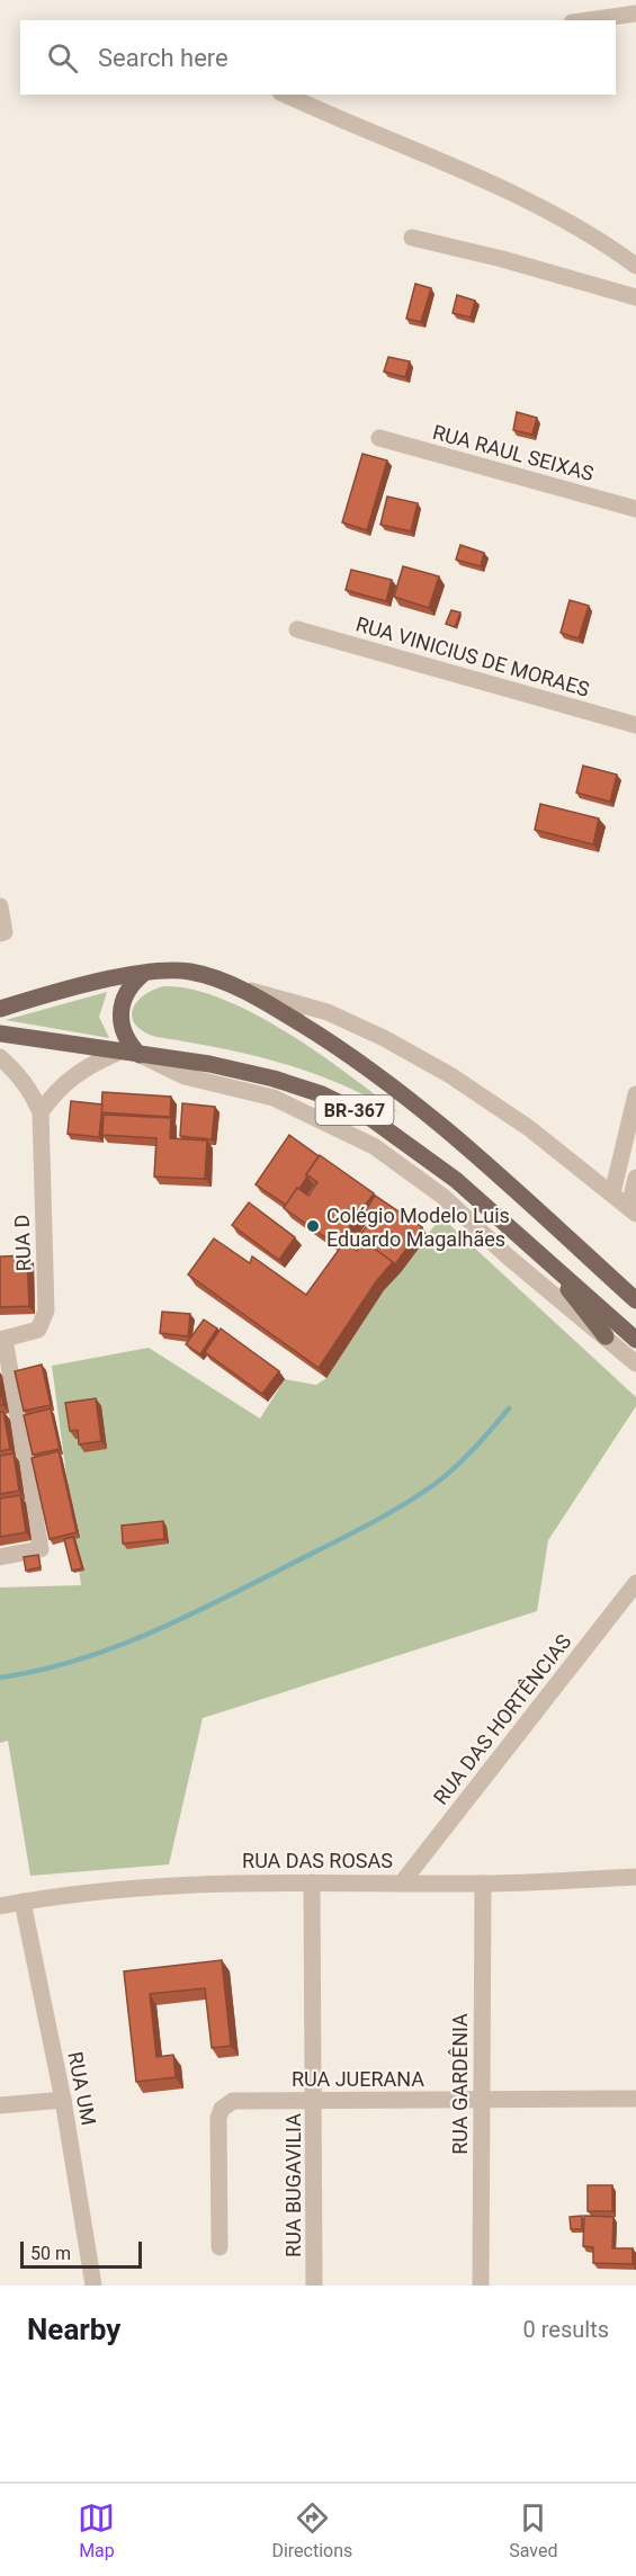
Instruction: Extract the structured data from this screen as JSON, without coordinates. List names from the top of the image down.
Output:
{
  "streets": {
    "main road": ["BR-367"],
    "street": [
      "RUA RAUL SEIXAS",
      "RUA VINICIUS DE MORAES",
      "RUA D",
      "RUA DAS HORTÊNCIAS",
      "RUA DAS ROSAS",
      "RUA JUERANA",
      "RUA GARDÊNIA",
      "RUA UM",
      "RUA BUGAVILIA"
    ]
  },
  "crossings": [
    ["RUA DAS HORTÊNCIAS", "RUA DAS ROSAS"],
    ["RUA DAS ROSAS", "RUA GARDÊNIA"],
    ["RUA DAS ROSAS", "RUA UM"],
    ["RUA DAS ROSAS", "RUA BUGAVILIA"],
    ["RUA JUERANA", "RUA GARDÊNIA"],
    ["RUA JUERANA", "RUA BUGAVILIA"]
  ],
  "places": ["Colégio Modelo Luis Eduardo Magalhães"],
  "scale_bar": "50 m",
  "page": {
    "search": "Search here",
    "scale": "50 m",
    "heading": ["Nearby", "0 results"],
    "nav": ["Map", "Directions", "Saved"]
  }
}
